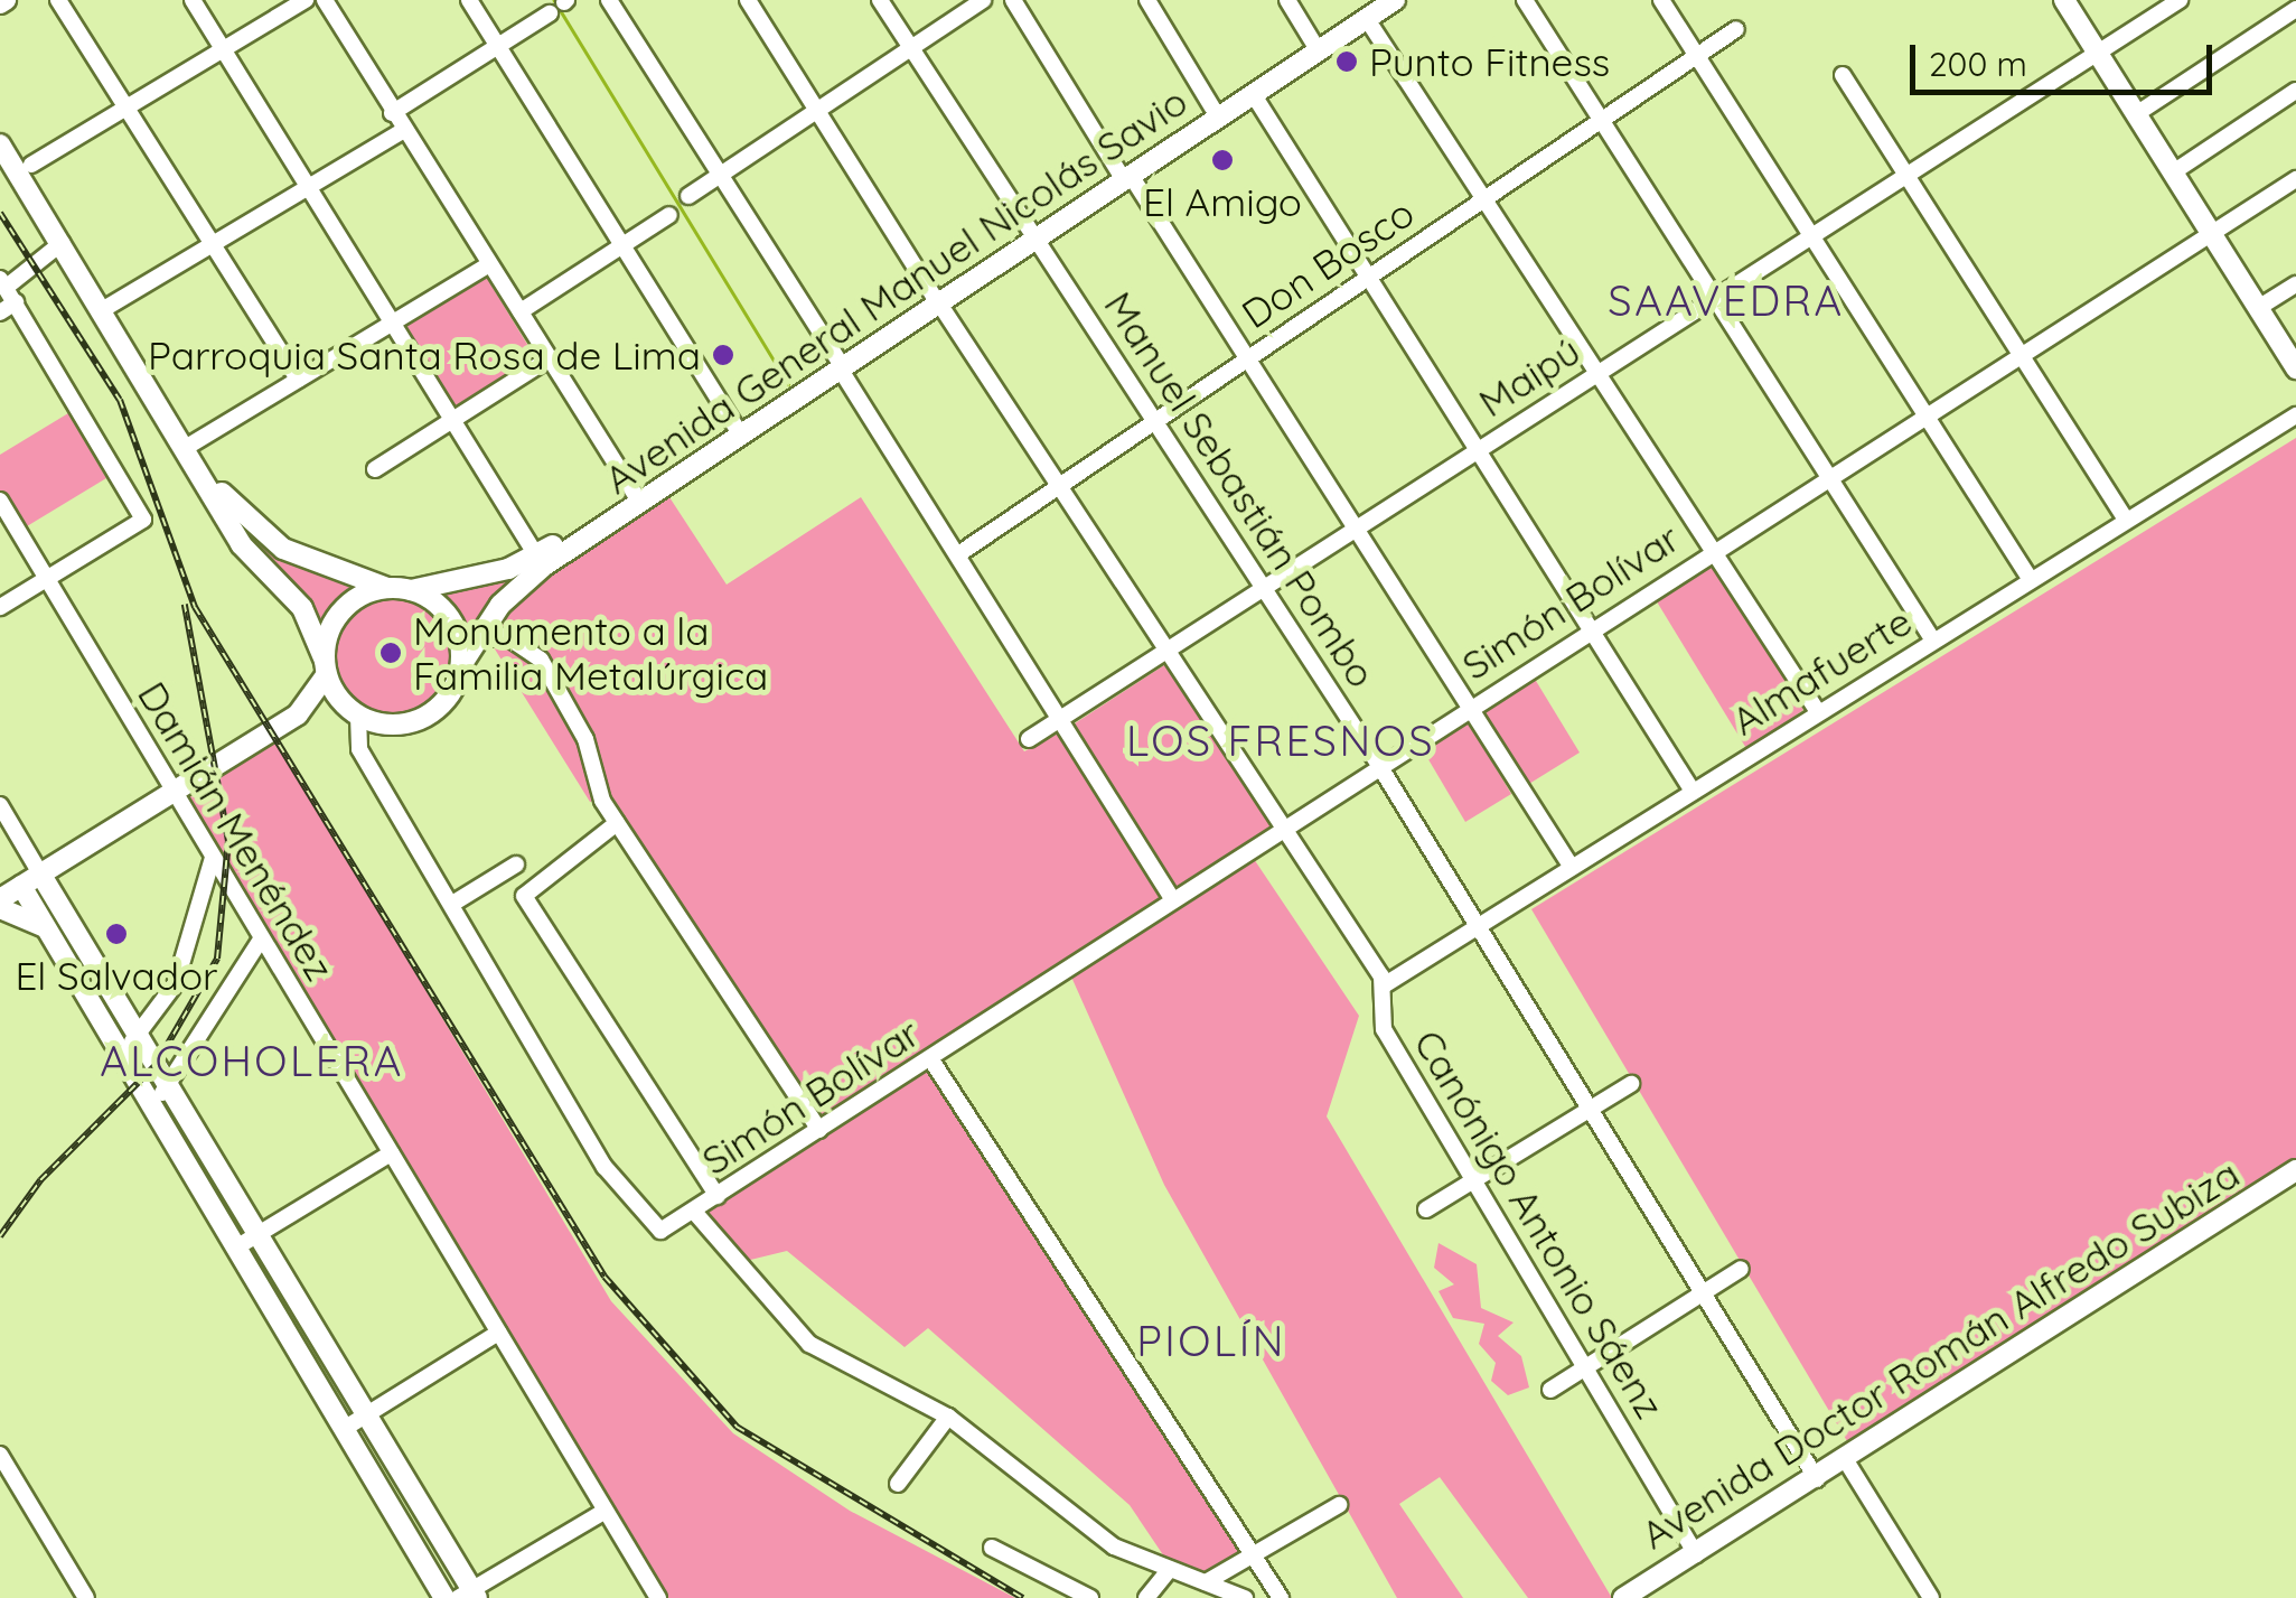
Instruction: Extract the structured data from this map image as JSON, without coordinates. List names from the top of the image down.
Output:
{
  "streets": {
    "main road": ["Avenida General Manuel Nicolás Savio", "Avenida Doctor Román Alfredo Subiza"],
    "street": [
      "Don Bosco",
      "Maipú",
      "Manuel Sebastián Pombo",
      "Simón Bolívar",
      "Almafuerte",
      "Damián Menéndez",
      "Canónigo Antonio Sáenz"
    ]
  },
  "crossings": [
    ["Don Bosco", "Manuel Sebastián Pombo"],
    ["Don Bosco", "Canónigo Antonio Sáenz"],
    ["Avenida General Manuel Nicolás Savio", "Manuel Sebastián Pombo"],
    ["Avenida General Manuel Nicolás Savio", "Damián Menéndez"],
    ["Avenida General Manuel Nicolás Savio", "Canónigo Antonio Sáenz"],
    ["Maipú", "Manuel Sebastián Pombo"],
    ["Maipú", "Canónigo Antonio Sáenz"],
    ["Manuel Sebastián Pombo", "Simón Bolívar"],
    ["Manuel Sebastián Pombo", "Almafuerte"],
    ["Manuel Sebastián Pombo", "Avenida Doctor Román Alfredo Subiza"],
    ["Simón Bolívar", "Canónigo Antonio Sáenz"],
    ["Almafuerte", "Canónigo Antonio Sáenz"],
    ["Canónigo Antonio Sáenz", "Avenida Doctor Román Alfredo Subiza"]
  ],
  "districts": [
    "SAAVEDRA",
    "LOS FRESNOS",
    "ALCOHOLERA",
    "PIOLÍN"
  ],
  "places": [
    "Punto Fitness",
    "El Amigo",
    "Parroquia Santa Rosa de Lima",
    "Monumento a la Familia Metalúrgica",
    "El Salvador"
  ],
  "scale_bar": "200 m"
}
